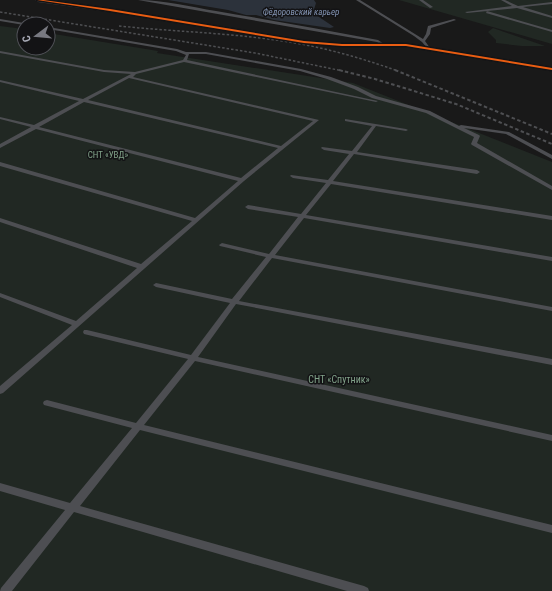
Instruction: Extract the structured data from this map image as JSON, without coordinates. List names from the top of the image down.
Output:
{
  "water": ["Фёдоровский карьер"],
  "parks": ["СНТ «УВД»", "СНТ «Спутник»"],
  "north": "left"
}
